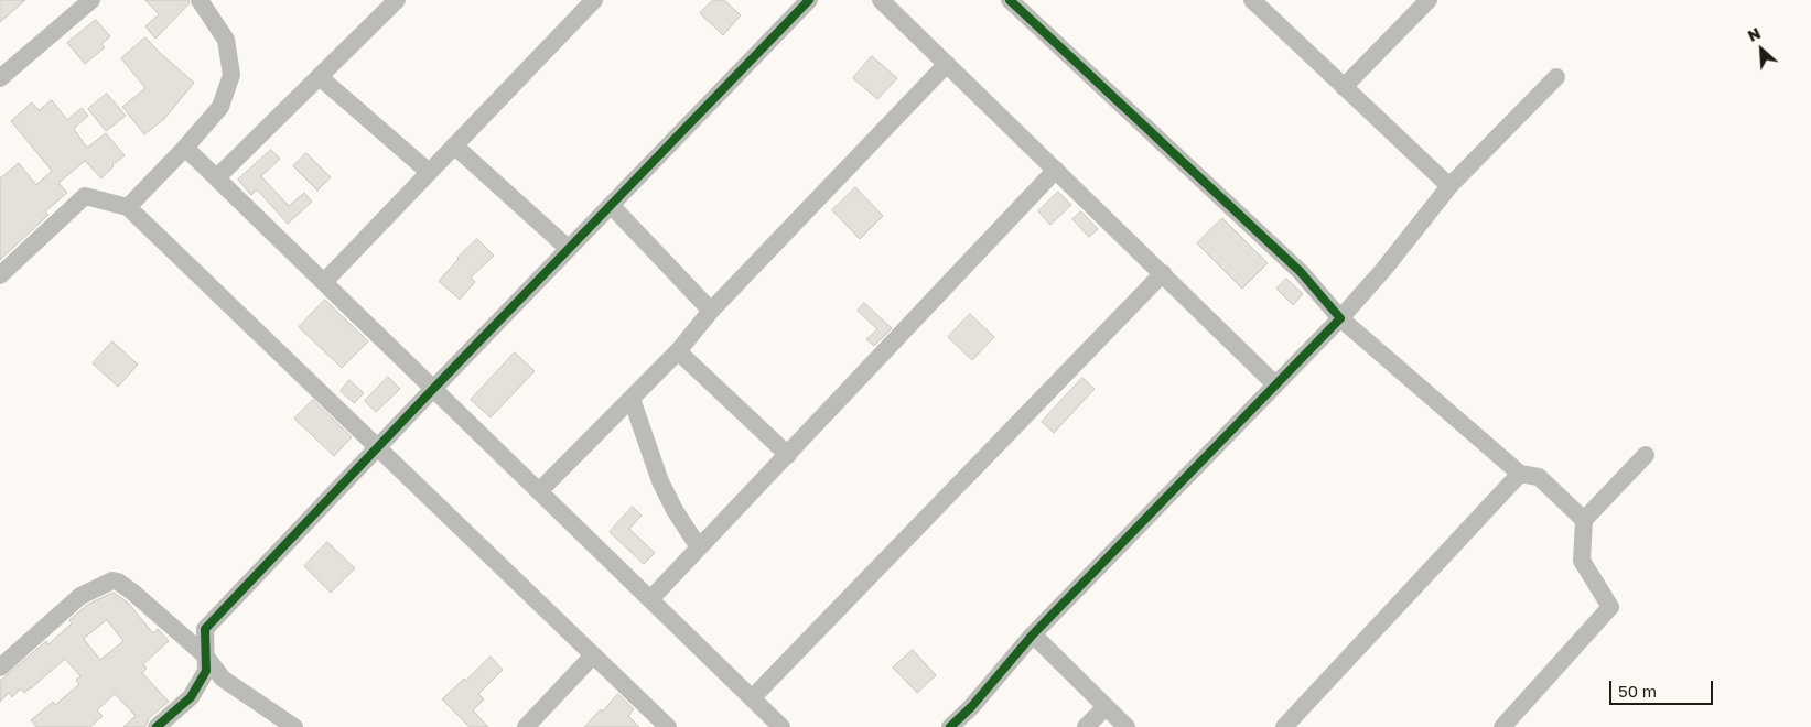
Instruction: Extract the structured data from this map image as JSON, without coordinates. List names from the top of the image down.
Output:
{
  "scale_bar": "50 m",
  "north": "top left"
}
